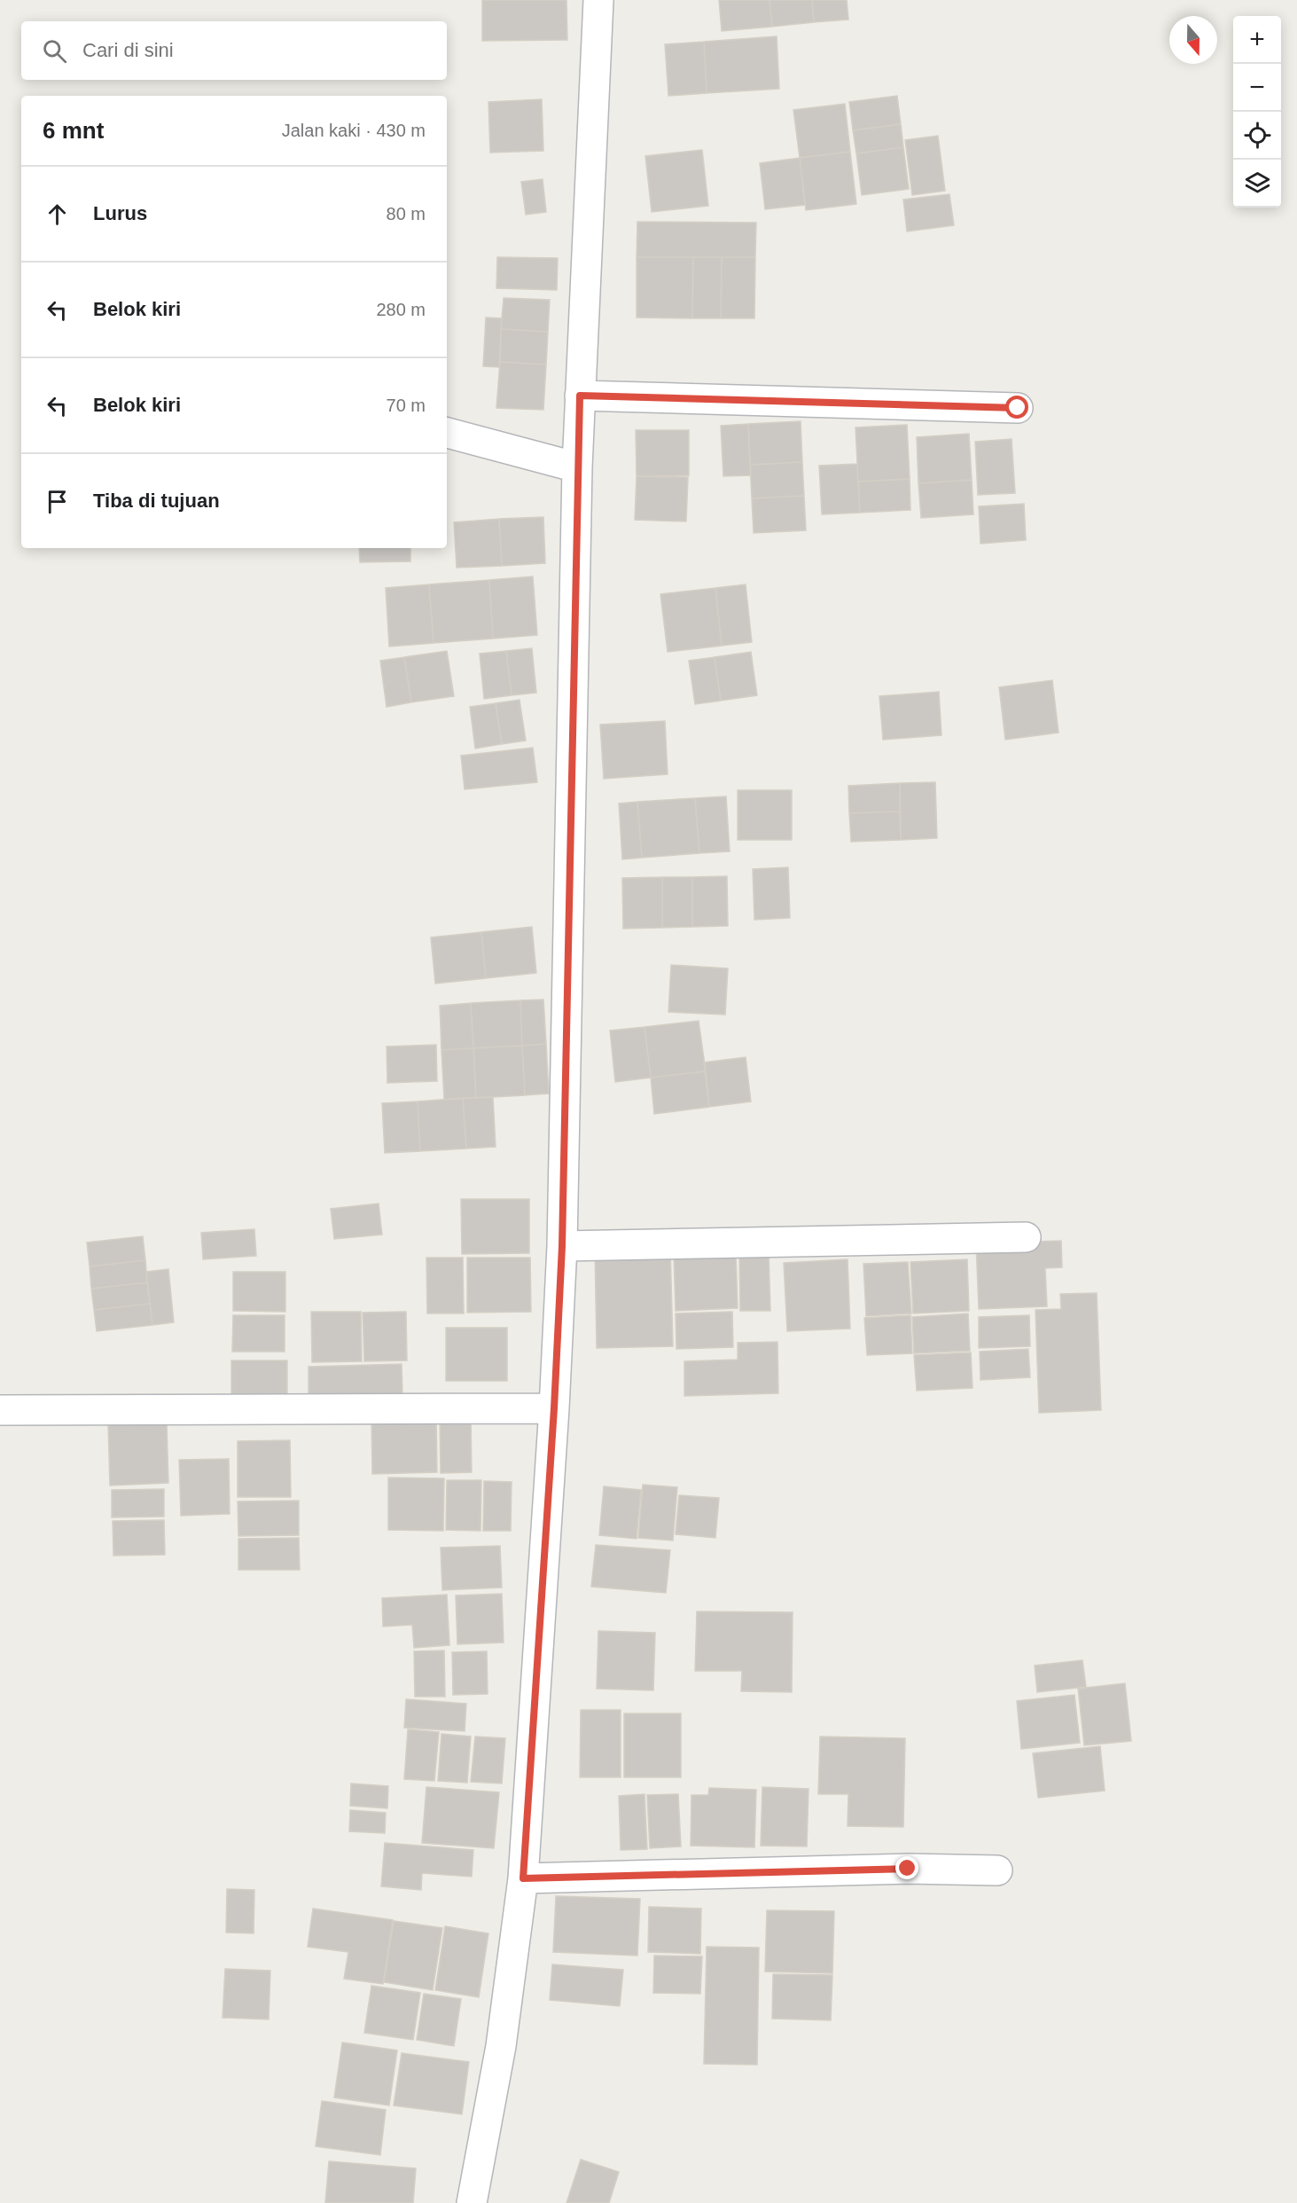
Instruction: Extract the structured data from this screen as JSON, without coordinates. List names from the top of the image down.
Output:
{
  "north": "bottom",
  "page": {
    "map_buttons": ["+", "−"],
    "search": "Cari di sini",
    "heading": ["6 mnt", "Jalan kaki · 430 m"],
    "list": [
      ["Lurus", "80 m"],
      ["Belok kiri", "280 m"],
      ["Belok kiri", "70 m"],
      "Tiba di tujuan"
    ]
  }
}
